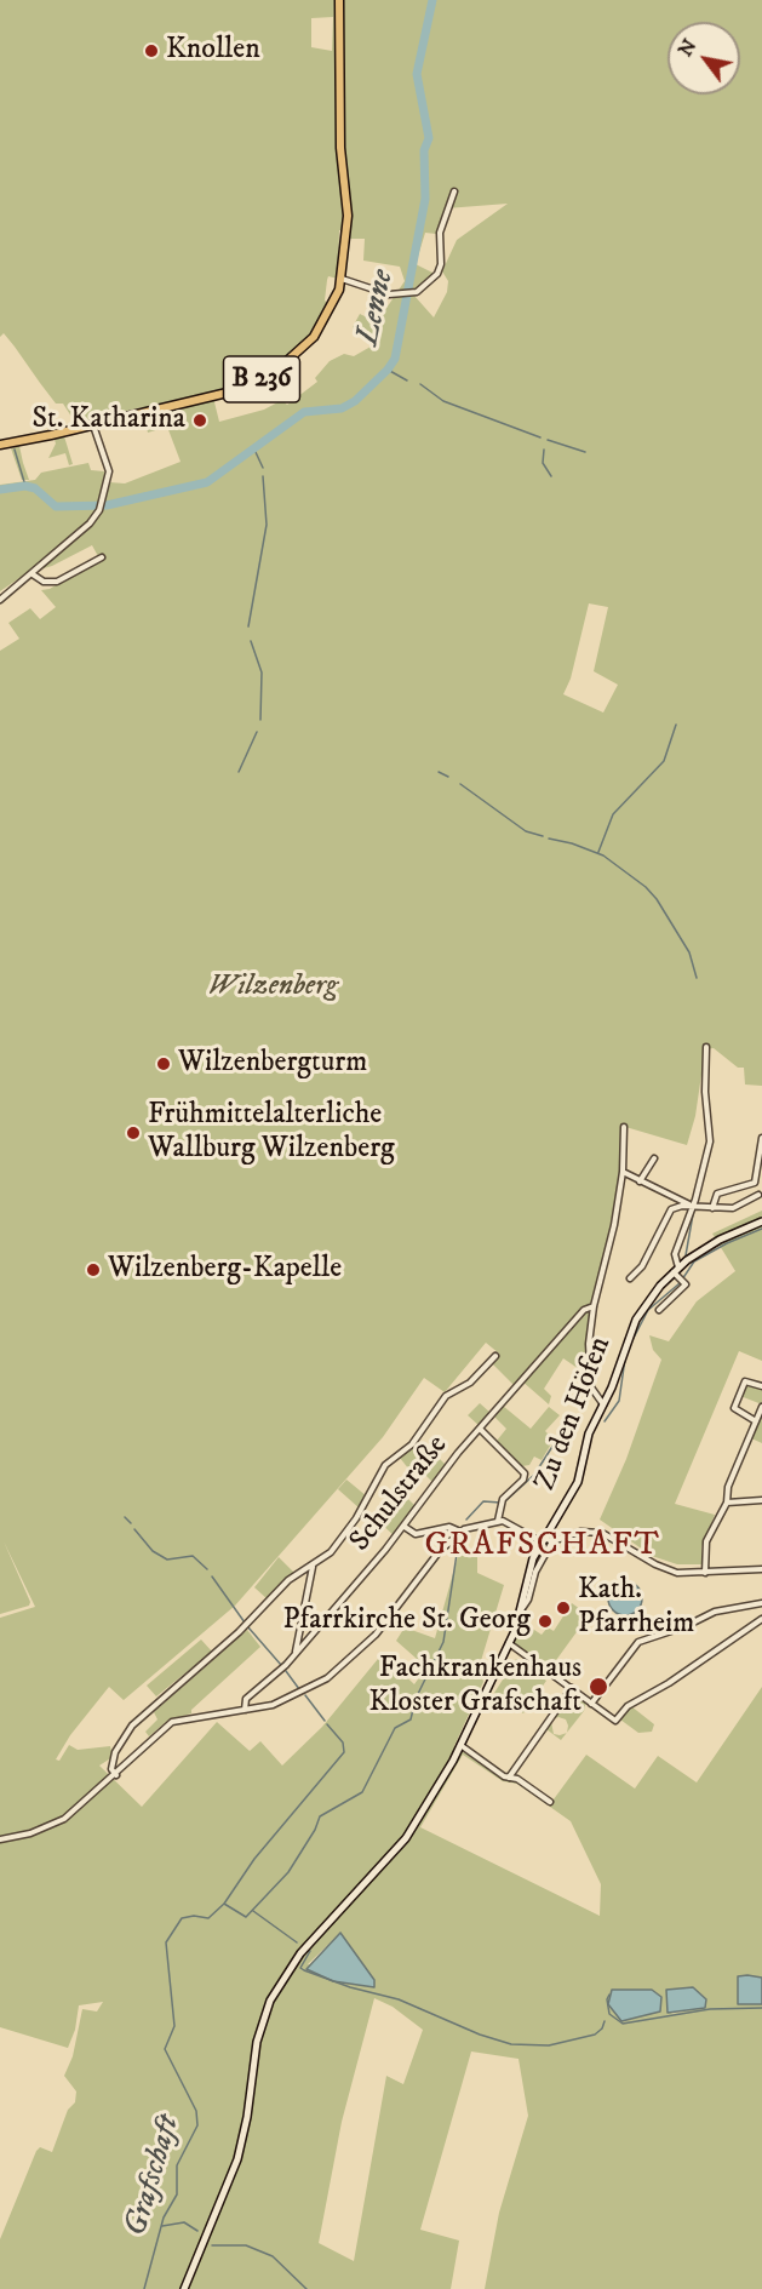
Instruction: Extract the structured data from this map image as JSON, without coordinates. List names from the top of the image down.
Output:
{
  "streets": {
    "main road": ["B 236"],
    "street": ["Zu den Höfen", "Schulstraße"]
  },
  "districts": ["GRAFSCHAFT"],
  "water": ["Lenne", "Grafschaft"],
  "parks": ["Wilzenberg"],
  "places": [
    "Knollen",
    "St. Katharina",
    "Wilzenbergturm",
    "Frühmittelalterliche Wallburg Wilzenberg",
    "Wilzenberg-Kapelle",
    "Kath. Pfarrheim",
    "Pfarrkirche St. Georg",
    "Fachkrankenhaus Kloster Grafschaft"
  ],
  "north": "top left"
}
